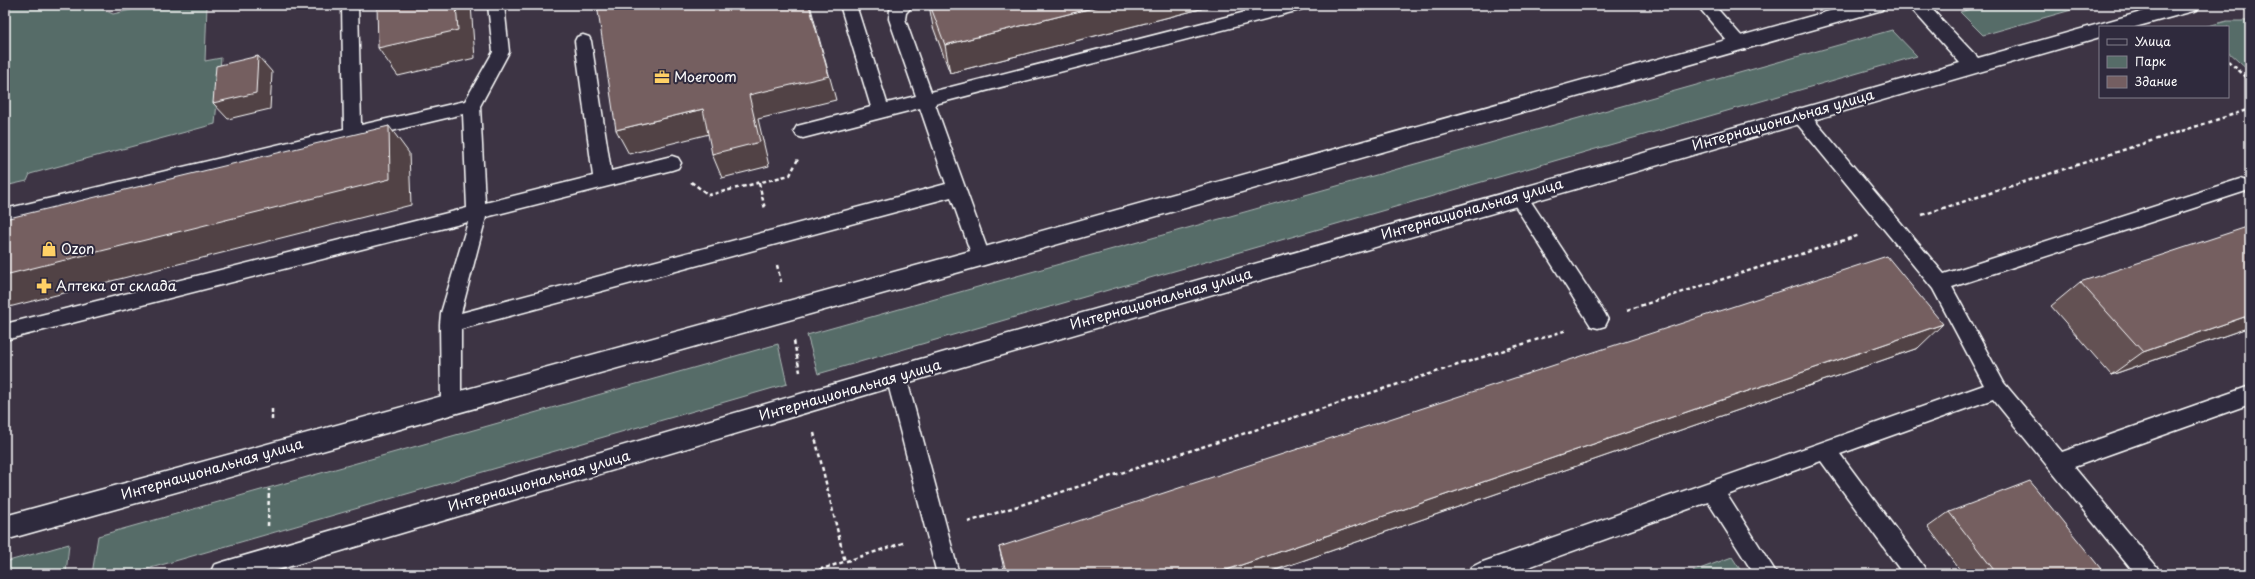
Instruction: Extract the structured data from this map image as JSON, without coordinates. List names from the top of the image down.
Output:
{
  "streets": {
    "main road": ["Интернациональная улица"]
  },
  "places": {
    "office": ["Moeroom"],
    "shop": ["Ozon"],
    "pharmacy": ["Аптека от склада"]
  },
  "legend": ["Улица", "Парк", "Здание"]
}
